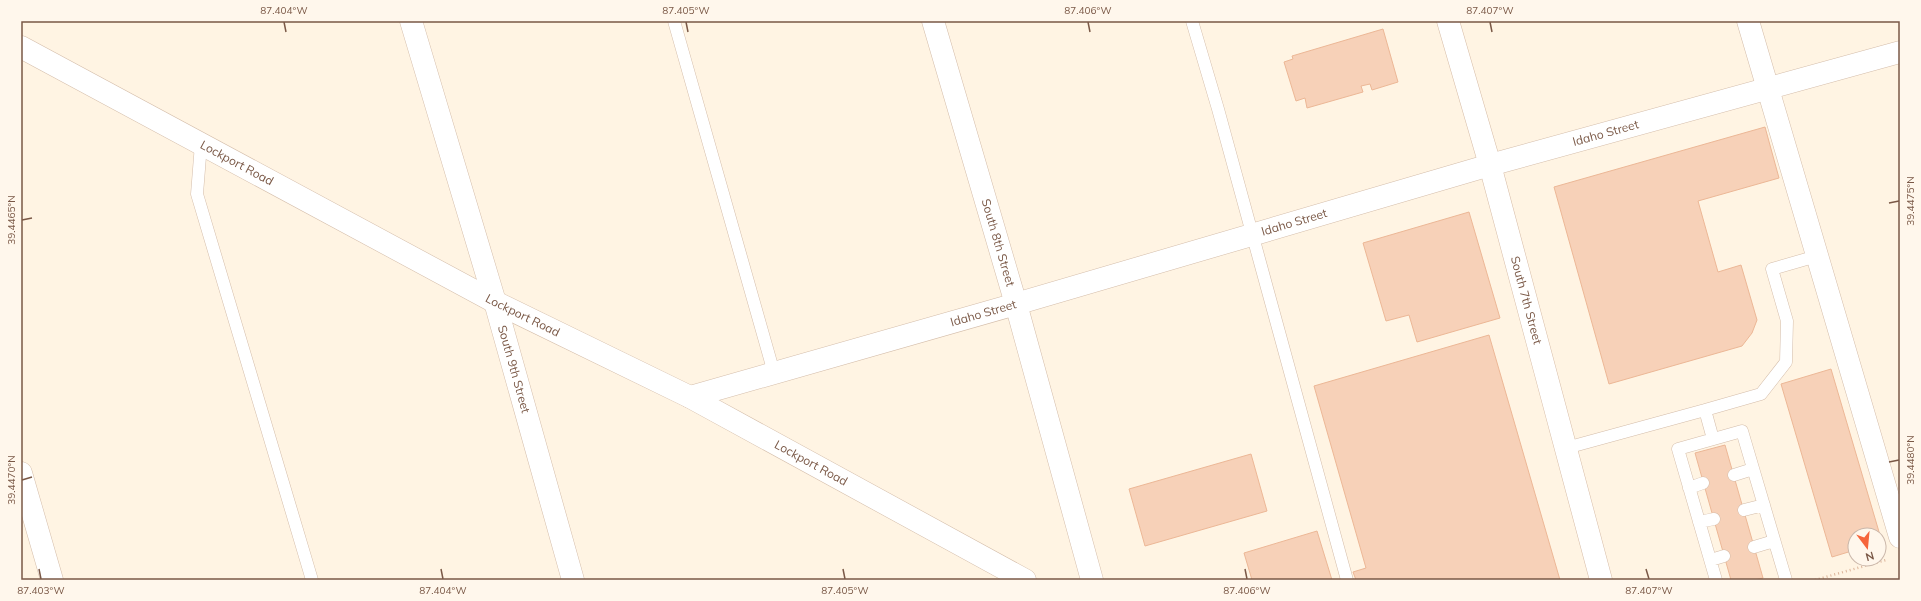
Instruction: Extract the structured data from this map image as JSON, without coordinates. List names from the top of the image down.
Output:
{
  "streets": {
    "street": [
      "Idaho Street",
      "Lockport Road",
      "South 8th Street",
      "South 7th Street",
      "South 9th Street"
    ]
  },
  "crossings": [
    ["Idaho Street", "Lockport Road"],
    ["Idaho Street", "South 8th Street"],
    ["Idaho Street", "South 7th Street"],
    ["Lockport Road", "South 9th Street"]
  ],
  "north": "bottom",
  "coordinates": [
    "87.404°W",
    "87.405°W",
    "87.406°W",
    "87.407°W",
    "39.4475°N",
    "39.4465°N",
    "39.4480°N",
    "39.4470°N",
    "87.403°W"
  ]
}
